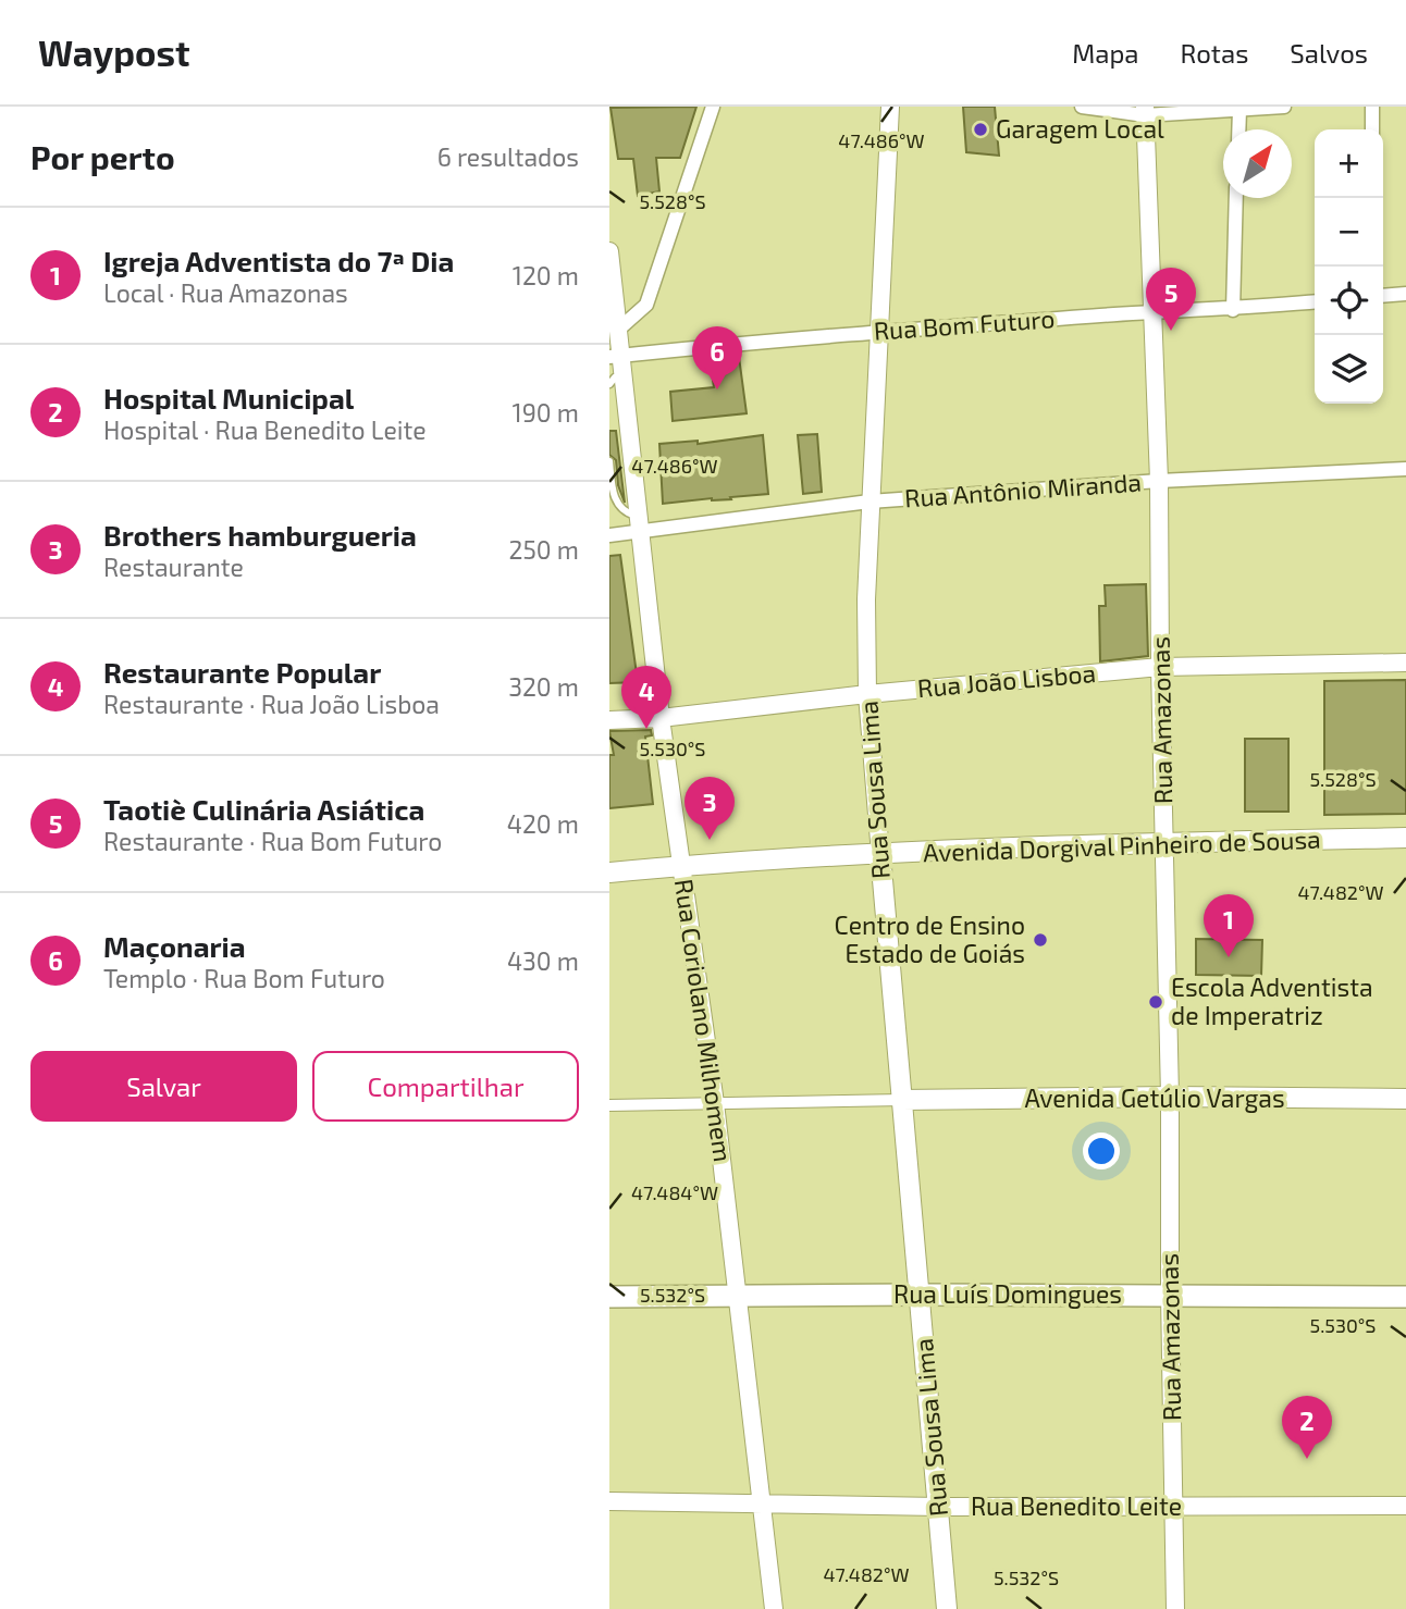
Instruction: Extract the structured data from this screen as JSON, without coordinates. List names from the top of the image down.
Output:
{
  "streets": {
    "main road": [
      "Rua Sousa Lima",
      "Avenida Dorgival Pinheiro de Sousa",
      "Avenida Getúlio Vargas",
      "Rua Luís Domingues"
    ],
    "street": [
      "Rua Bom Futuro",
      "Rua Antônio Miranda",
      "Rua João Lisboa",
      "Rua Amazonas",
      "Rua Coriolano Milhomem",
      "Rua Benedito Leite"
    ]
  },
  "crossings": [
    ["Rua Bom Futuro", "Rua Amazonas"],
    ["Rua Bom Futuro", "Rua Sousa Lima"],
    ["Rua Bom Futuro", "Rua Coriolano Milhomem"],
    ["Rua Antônio Miranda", "Rua Amazonas"],
    ["Rua Antônio Miranda", "Rua Sousa Lima"],
    ["Rua Antônio Miranda", "Rua Coriolano Milhomem"],
    ["Rua João Lisboa", "Rua Amazonas"],
    ["Rua João Lisboa", "Rua Sousa Lima"],
    ["Rua João Lisboa", "Rua Coriolano Milhomem"],
    ["Rua Amazonas", "Avenida Dorgival Pinheiro de Sousa"],
    ["Rua Amazonas", "Avenida Getúlio Vargas"],
    ["Rua Amazonas", "Rua Luís Domingues"],
    ["Rua Amazonas", "Rua Benedito Leite"],
    ["Rua Sousa Lima", "Avenida Dorgival Pinheiro de Sousa"],
    ["Rua Sousa Lima", "Avenida Getúlio Vargas"],
    ["Rua Sousa Lima", "Rua Luís Domingues"],
    ["Rua Sousa Lima", "Rua Benedito Leite"],
    ["Avenida Dorgival Pinheiro de Sousa", "Rua Coriolano Milhomem"],
    ["Rua Coriolano Milhomem", "Rua Luís Domingues"],
    ["Rua Coriolano Milhomem", "Rua Benedito Leite"]
  ],
  "places": ["Garagem Local", "Centro de Ensino Estado de Goiás", "Escola Adventista de Imperatriz"],
  "north": "top right",
  "page": {
    "header": "Waypost",
    "nav": ["Mapa", "Rotas", "Salvos"],
    "heading": ["Por perto", "6 resultados"],
    "map_buttons": ["+", "−"],
    "list": [
      {
        "mark": "1",
        "name": "Igreja Adventista do 7ª Dia",
        "note": "Local · Rua Amazonas",
        "value": "120 m"
      },
      {
        "mark": "2",
        "name": "Hospital Municipal",
        "note": "Hospital · Rua Benedito Leite",
        "value": "190 m"
      },
      {
        "mark": "3",
        "name": "Brothers hamburgueria",
        "note": "Restaurante",
        "value": "250 m"
      },
      {
        "mark": "4",
        "name": "Restaurante Popular",
        "note": "Restaurante · Rua João Lisboa",
        "value": "320 m"
      },
      {
        "mark": "5",
        "name": "Taotiè Culinária Asiática",
        "note": "Restaurante · Rua Bom Futuro",
        "value": "420 m"
      },
      {
        "mark": "6",
        "name": "Maçonaria",
        "note": "Templo · Rua Bom Futuro",
        "value": "430 m"
      }
    ],
    "pins": [
      "5",
      "6",
      "4",
      "3",
      "1",
      "2"
    ],
    "buttons": ["Salvar", "Compartilhar"]
  },
  "coordinates": [
    "47.486°W",
    "5.528°S",
    "5.530°S",
    "47.482°W",
    "47.484°W",
    "5.532°S"
  ]
}
